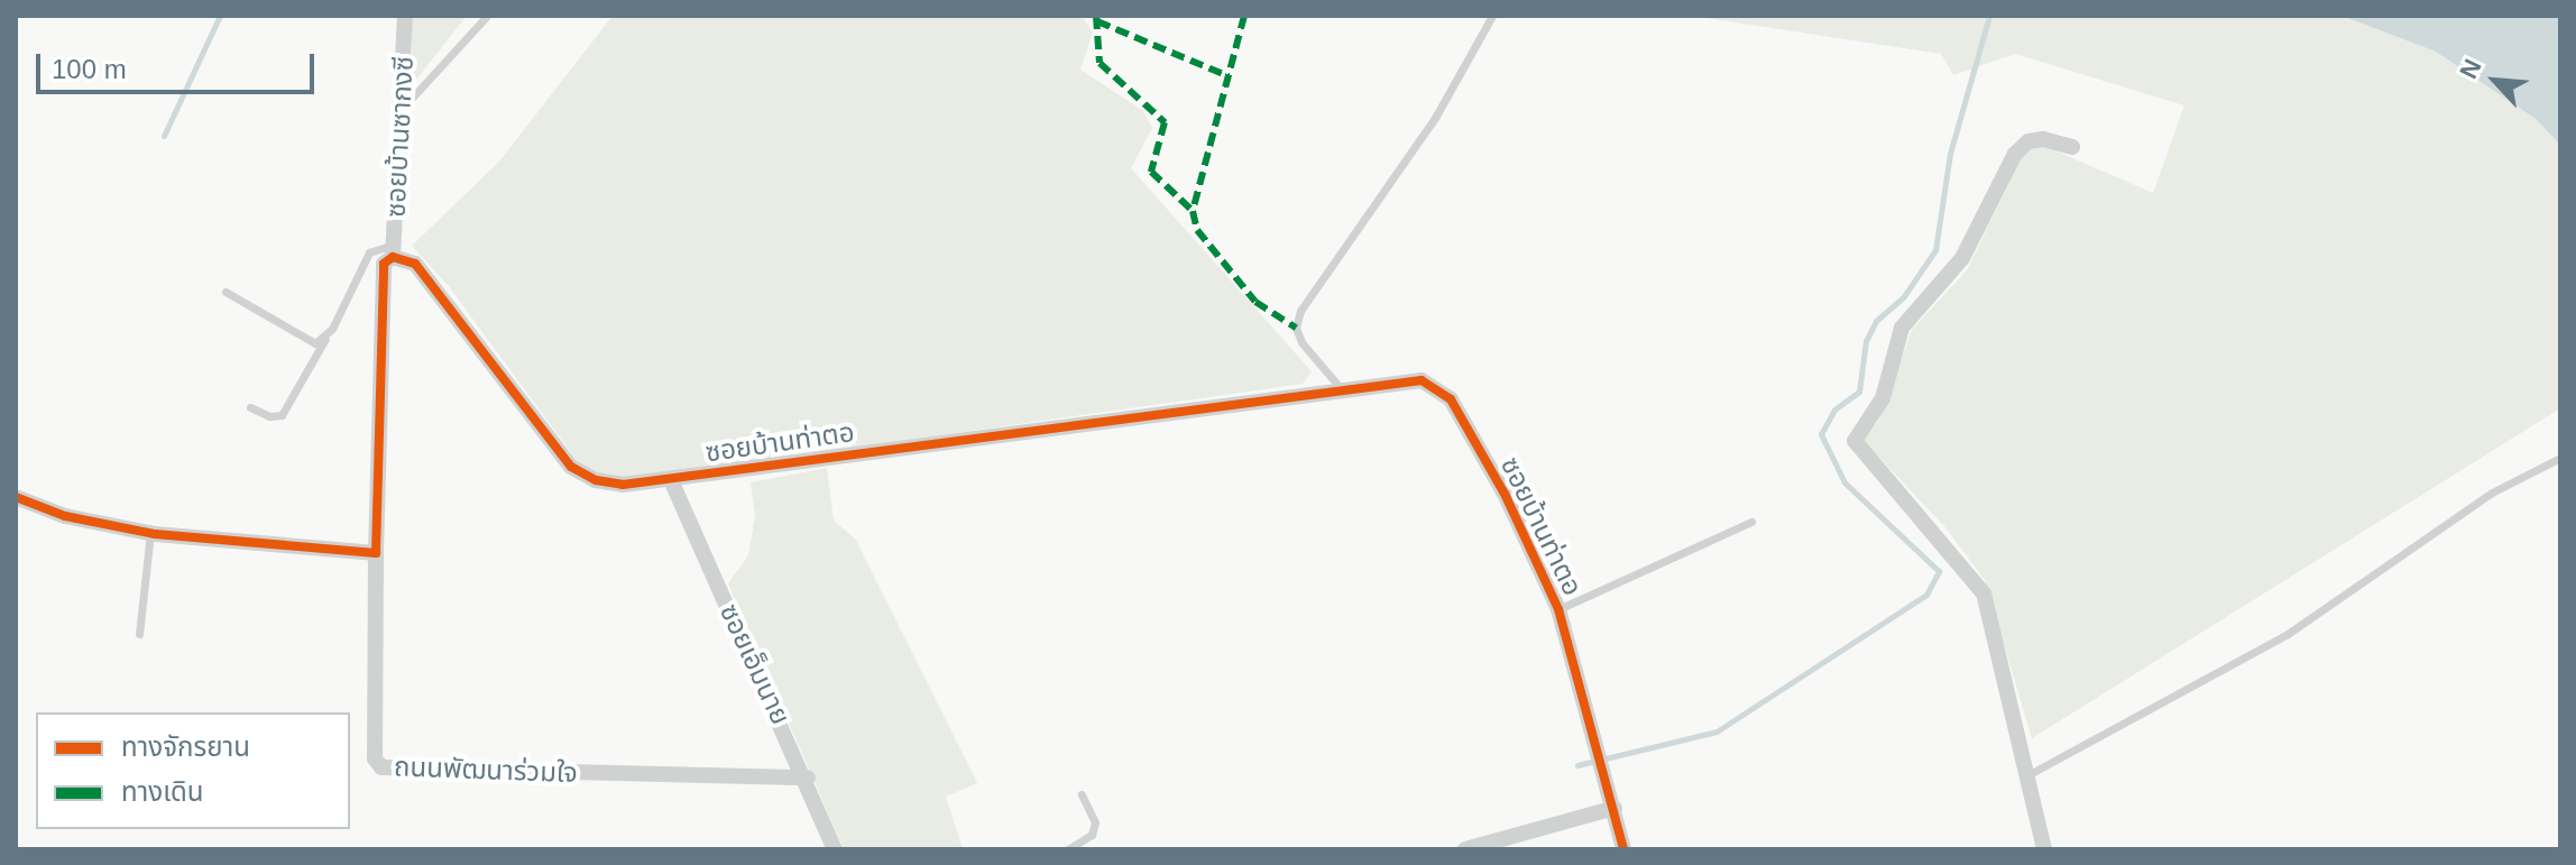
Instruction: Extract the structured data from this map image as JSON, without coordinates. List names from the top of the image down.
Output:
{
  "streets": {
    "street": [
      "ซอยบ้านซากงซี",
      "ซอยบ้านท่าตอ",
      "ซอยเอ็มนาย",
      "ถนนพัฒนาร่วมใจ"
    ]
  },
  "crossings": [
    ["ซอยบ้านซากงซี", "ซอยบ้านท่าตอ"],
    ["ซอยบ้านท่าตอ", "ซอยเอ็มนาย"],
    ["ซอยเอ็มนาย", "ถนนพัฒนาร่วมใจ"]
  ],
  "legend": ["ทางจักรยาน", "ทางเดิน"],
  "scale_bar": "100 m",
  "north": "top left"
}
